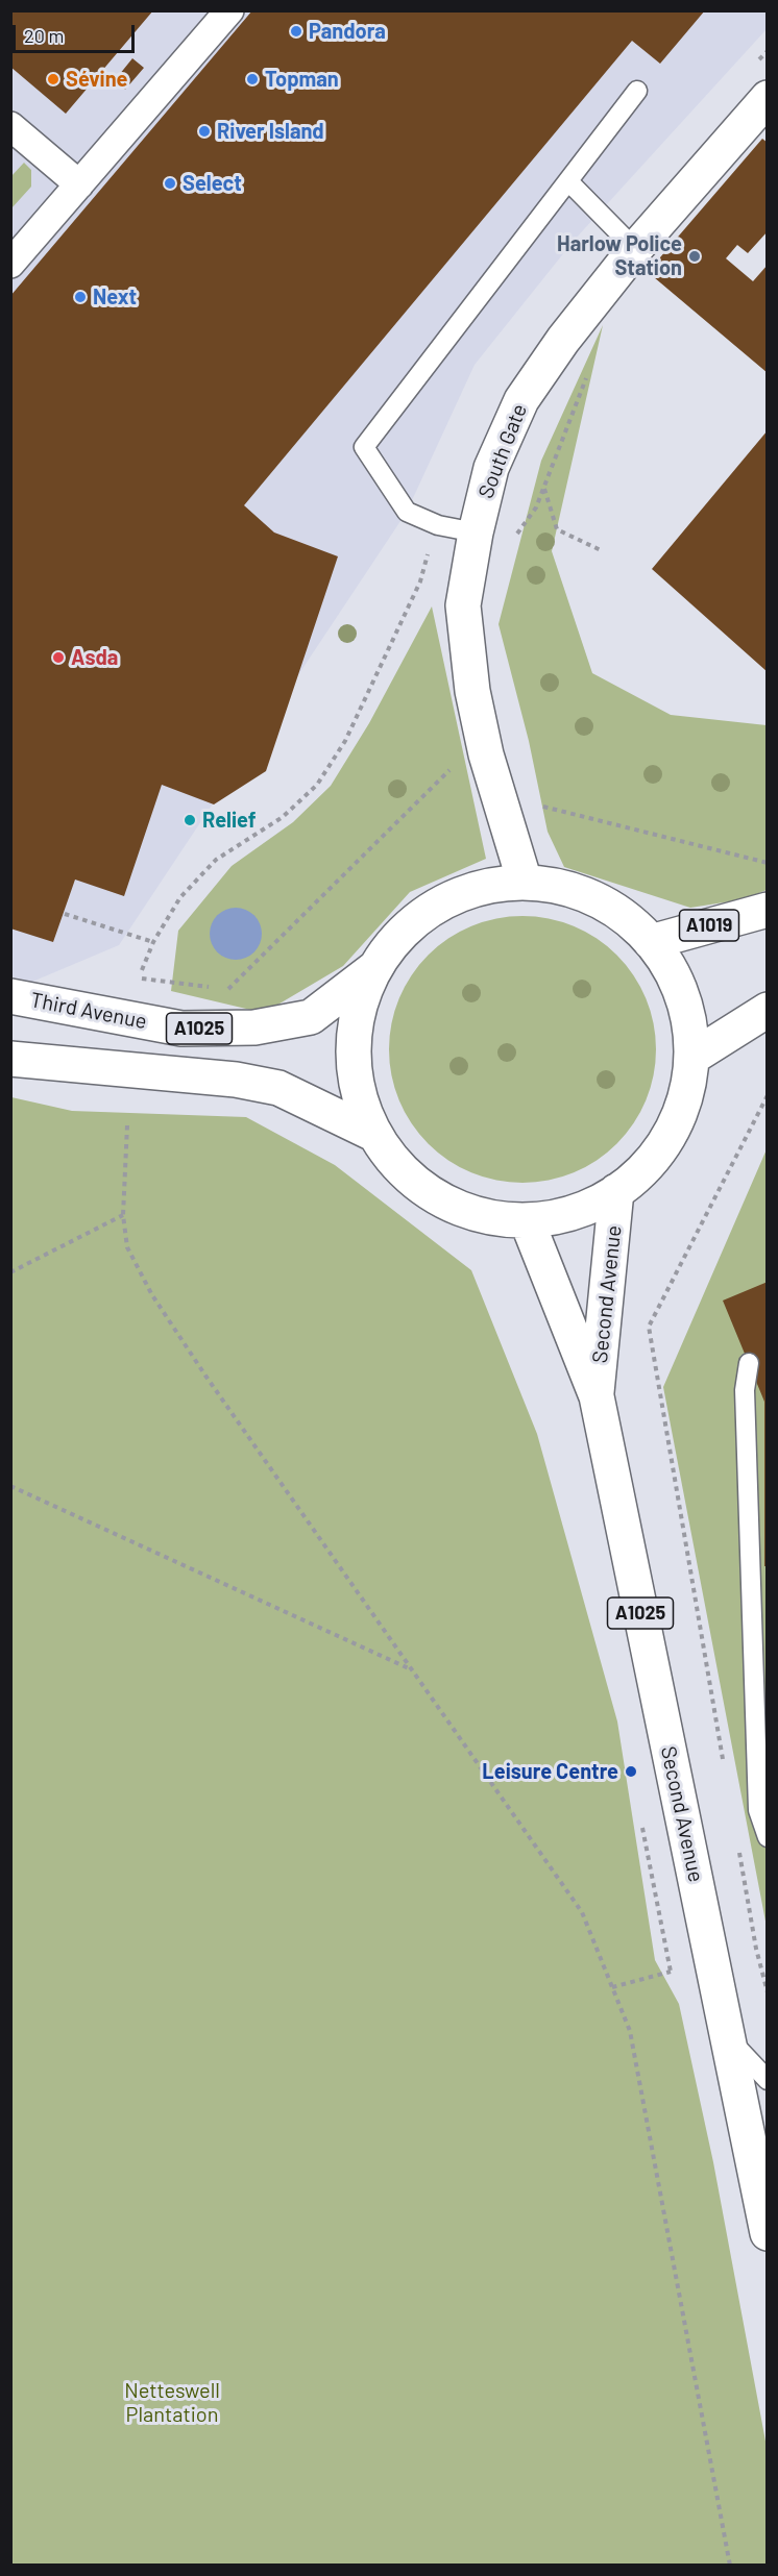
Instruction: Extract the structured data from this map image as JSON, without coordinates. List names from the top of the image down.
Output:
{
  "streets": {
    "main road": [
      "South Gate",
      "A1019",
      "Third Avenue",
      "A1025",
      "Second Avenue"
    ]
  },
  "parks": ["Netteswell Plantation"],
  "places": [
    "Pandora",
    "Sévine",
    "Topman",
    "River Island",
    "Select",
    "Harlow Police Station",
    "Next",
    "Asda",
    "Relief",
    "Leisure Centre"
  ],
  "scale_bar": "20 m"
}
